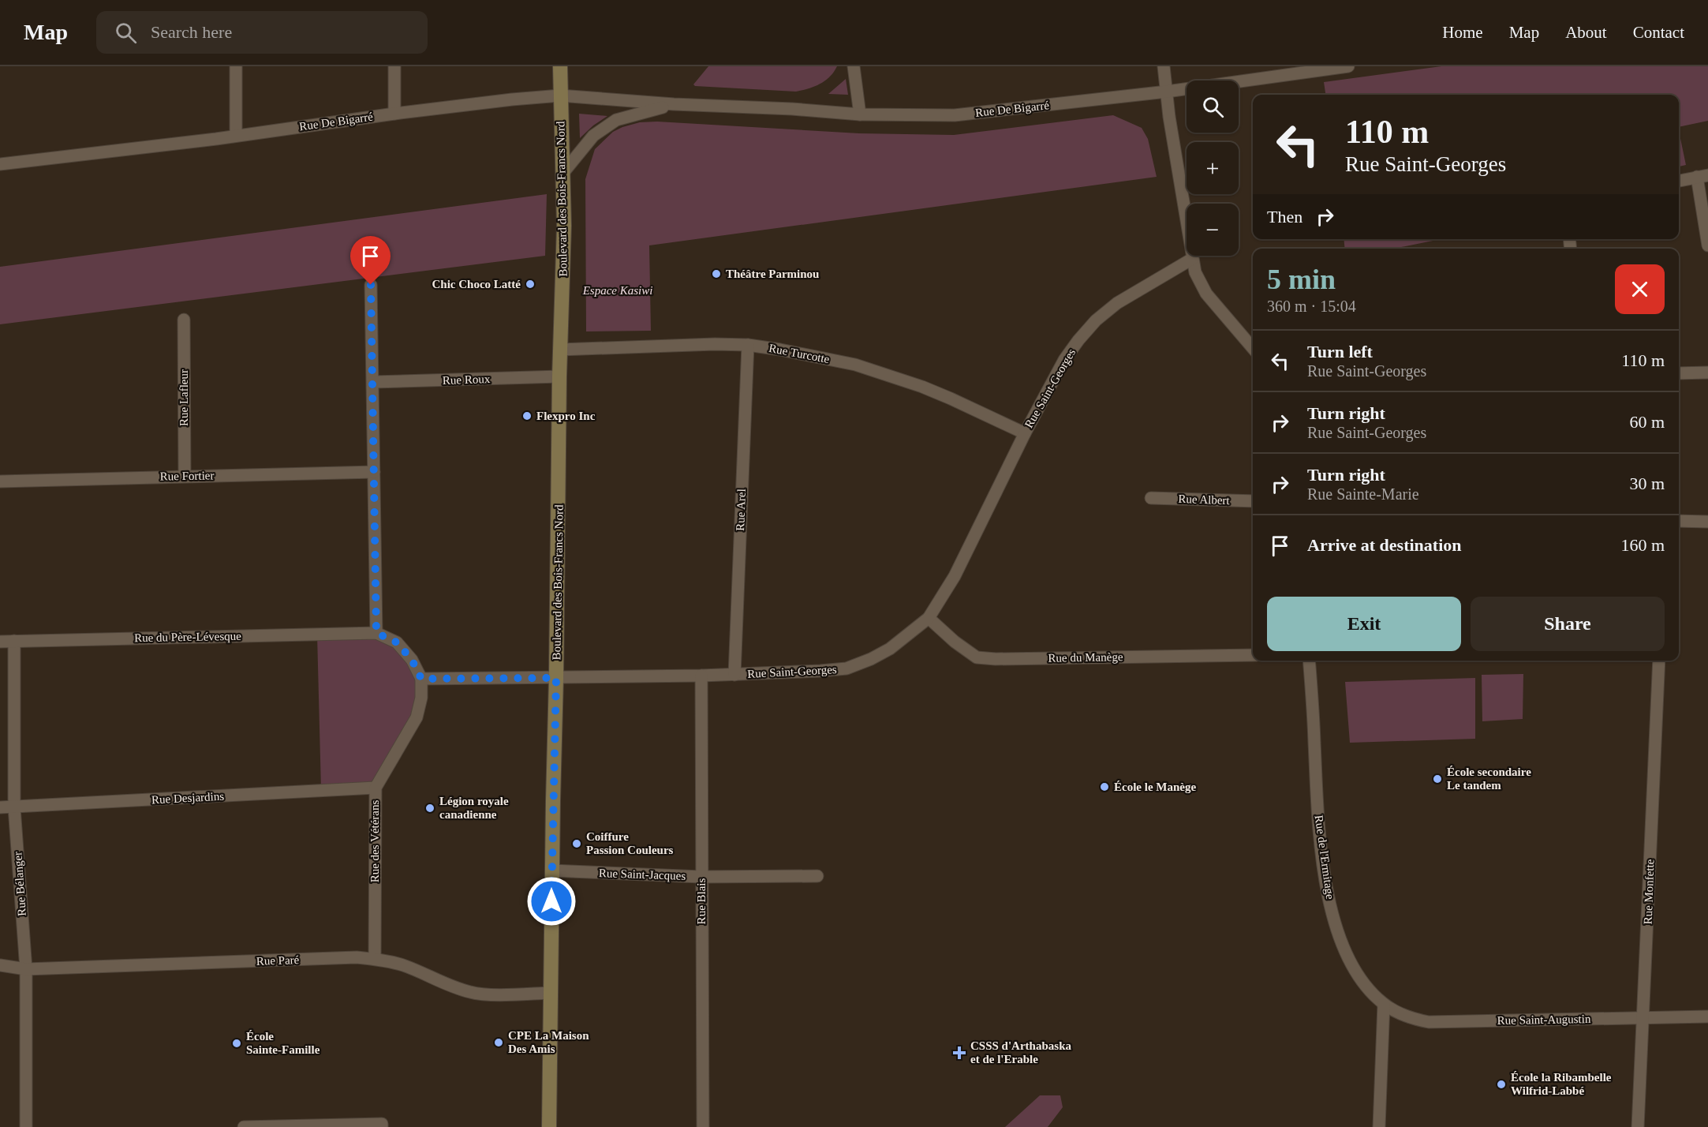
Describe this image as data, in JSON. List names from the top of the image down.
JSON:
{
  "streets": {
    "street": [
      "Rue De Bigarré",
      "Boulevard des Bois-Francs Nord",
      "Rue Turcotte",
      "Rue Roux",
      "Rue Saint-Georges",
      "Rue Lafleur",
      "Rue Fortier",
      "Rue Albert",
      "Rue Arel",
      "Rue du Père-Lévesque",
      "Rue du Manège",
      "Rue Desjardins",
      "Rue des Vétérans",
      "Rue de l'Ermitage",
      "Rue Saint-Jacques",
      "Rue Bélanger",
      "Rue Monfette",
      "Rue Blais",
      "Rue Paré",
      "Rue Saint-Augustin"
    ]
  },
  "crossings": [
    ["Rue De Bigarré", "Boulevard des Bois-Francs Nord"],
    ["Boulevard des Bois-Francs Nord", "Rue Turcotte"],
    ["Boulevard des Bois-Francs Nord", "Rue Roux"],
    ["Boulevard des Bois-Francs Nord", "Rue Saint-Georges"],
    ["Boulevard des Bois-Francs Nord", "Rue Saint-Jacques"],
    ["Boulevard des Bois-Francs Nord", "Rue Paré"],
    ["Rue Turcotte", "Rue Saint-Georges"],
    ["Rue Turcotte", "Rue Arel"],
    ["Rue Saint-Georges", "Rue Arel"],
    ["Rue Saint-Georges", "Rue du Manège"],
    ["Rue Saint-Georges", "Rue des Vétérans"],
    ["Rue Saint-Georges", "Rue Blais"],
    ["Rue Lafleur", "Rue Fortier"],
    ["Rue du Père-Lévesque", "Rue Bélanger"],
    ["Rue Desjardins", "Rue des Vétérans"],
    ["Rue Desjardins", "Rue Bélanger"],
    ["Rue des Vétérans", "Rue Paré"],
    ["Rue de l'Ermitage", "Rue Saint-Augustin"],
    ["Rue Saint-Jacques", "Rue Blais"],
    ["Rue Bélanger", "Rue Paré"],
    ["Rue Monfette", "Rue Saint-Augustin"]
  ],
  "parks": ["Espace Kasiwi"],
  "places": {
    "other": [
      "Théâtre Parminou",
      "Chic Choco Latté",
      "Flexpro Inc",
      "École secondaire Le tandem",
      "École le Manège",
      "Légion royale canadienne",
      "Coiffure Passion Couleurs",
      "CPE La Maison Des Amis",
      "École Sainte-Famille",
      "École la Ribambelle Wilfrid-Labbé"
    ],
    "health": ["CSSS d'Arthabaska et de l'Erable"]
  },
  "page": {
    "header": "Map",
    "search": "Search here",
    "nav": [
      "Home",
      "Map",
      "About",
      "Contact"
    ],
    "map_buttons": ["+", "−"],
    "turn": ["110 m", "Rue Saint-Georges"],
    "then": "Then",
    "heading": ["5 min", "360 m · 15:04"],
    "list": [
      {
        "name": "Turn left",
        "note": "Rue Saint-Georges",
        "value": "110 m"
      },
      {
        "name": "Turn right",
        "note": "Rue Saint-Georges",
        "value": "60 m"
      },
      {
        "name": "Turn right",
        "note": "Rue Sainte-Marie",
        "value": "30 m"
      },
      {
        "name": "Arrive at destination",
        "value": "160 m"
      }
    ],
    "buttons": ["Exit", "Share"]
  }
}
